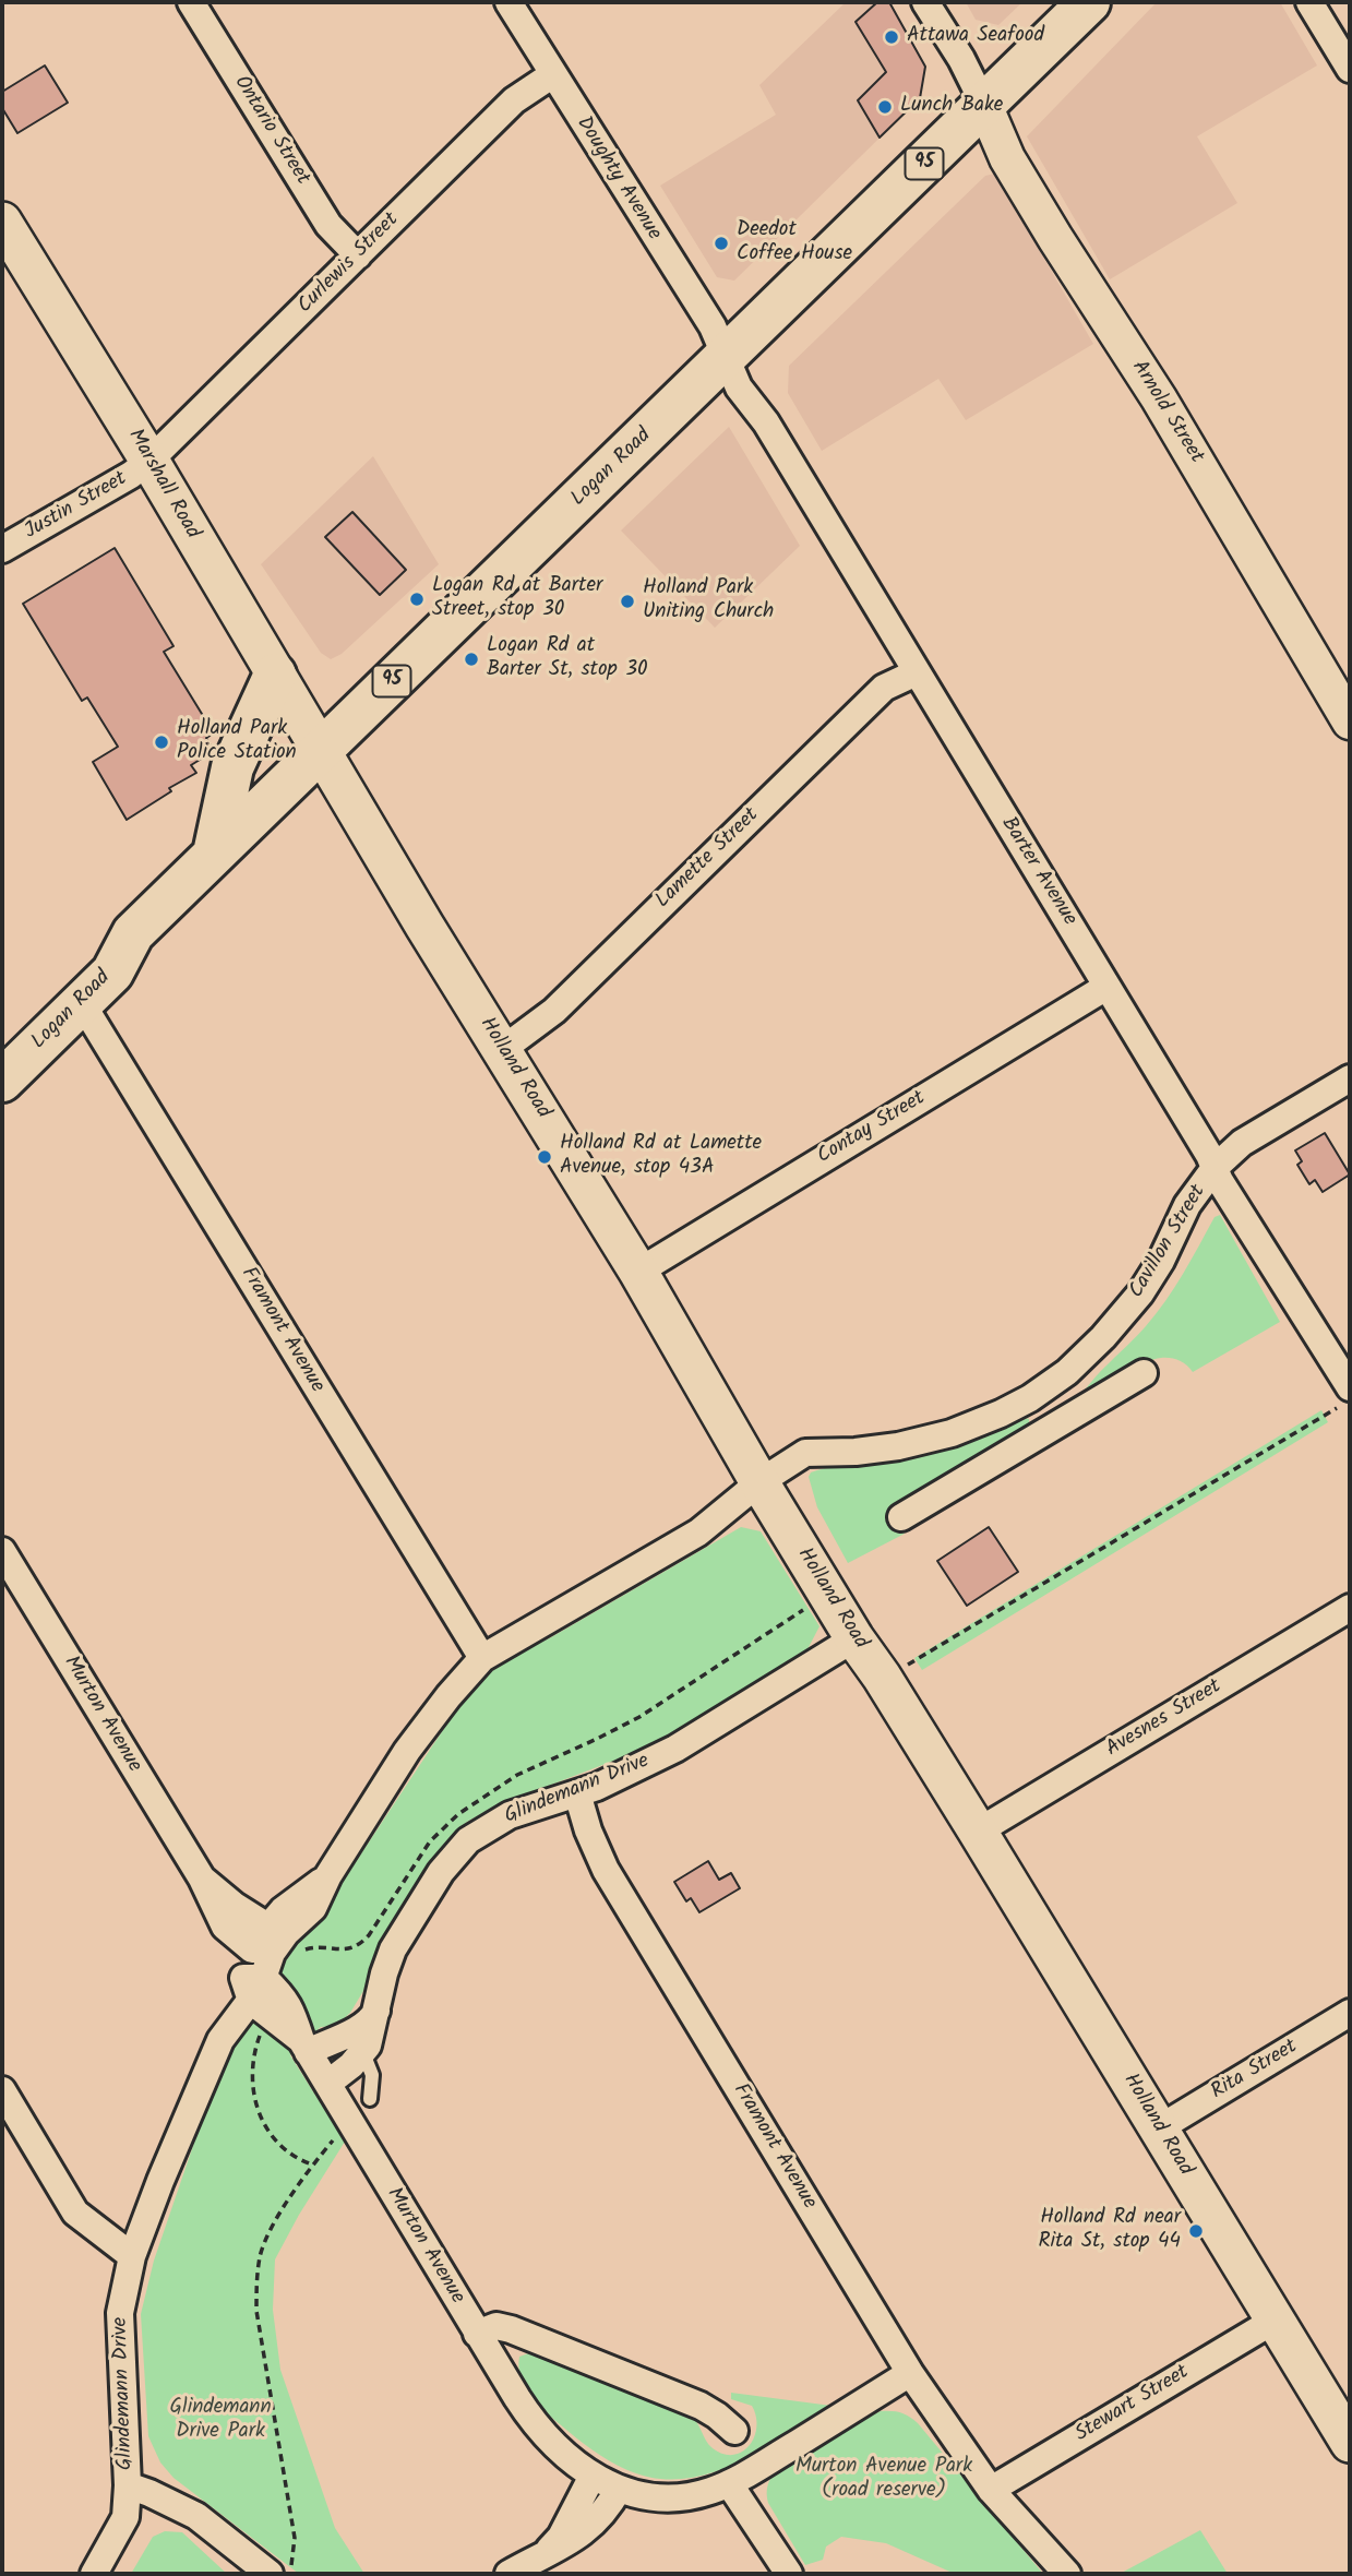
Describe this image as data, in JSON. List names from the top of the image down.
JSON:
{
  "streets": {
    "main road": [
      "95",
      "Logan Road",
      "Marshall Road",
      "Holland Road"
    ],
    "street": [
      "Ontario Street",
      "Doughty Avenue",
      "Curlewis Street",
      "Arnold Street",
      "Justin Street",
      "Lamette Street",
      "Barter Avenue",
      "Contay Street",
      "Cavillon Street",
      "Framont Avenue",
      "Murton Avenue",
      "Avesnes Street",
      "Glindemann Drive",
      "Rita Street",
      "Stewart Street"
    ]
  },
  "crossings": [
    ["Ontario Street", "Curlewis Street"],
    ["Doughty Avenue", "Curlewis Street"],
    ["Doughty Avenue", "Logan Road"],
    ["Doughty Avenue", "Barter Avenue"],
    ["Curlewis Street", "Marshall Road"],
    ["Curlewis Street", "Justin Street"],
    ["Arnold Street", "Logan Road"],
    ["Logan Road", "Marshall Road"],
    ["Logan Road", "Barter Avenue"],
    ["Logan Road", "Holland Road"],
    ["Logan Road", "Framont Avenue"],
    ["Marshall Road", "Justin Street"],
    ["Marshall Road", "Holland Road"],
    ["Lamette Street", "Barter Avenue"],
    ["Lamette Street", "Holland Road"],
    ["Barter Avenue", "Contay Street"],
    ["Barter Avenue", "Cavillon Street"],
    ["Holland Road", "Contay Street"],
    ["Holland Road", "Cavillon Street"],
    ["Holland Road", "Avesnes Street"],
    ["Holland Road", "Glindemann Drive"],
    ["Holland Road", "Rita Street"],
    ["Holland Road", "Stewart Street"],
    ["Framont Avenue", "Murton Avenue"],
    ["Framont Avenue", "Glindemann Drive"],
    ["Framont Avenue", "Stewart Street"],
    ["Murton Avenue", "Glindemann Drive"]
  ],
  "parks": ["Glindemann Drive Park", "Murton Avenue Park (road reserve)"],
  "places": [
    "Attawa Seafood",
    "Lunch Bake",
    "Deedot Coffee House",
    "Logan Rd at Barter Street, stop 30",
    "Holland Park Uniting Church",
    "Logan Rd at Barter St, stop 30",
    "Holland Park Police Station",
    "Holland Rd at Lamette Avenue, stop 43A",
    "Holland Rd near Rita St, stop 44"
  ]
}
